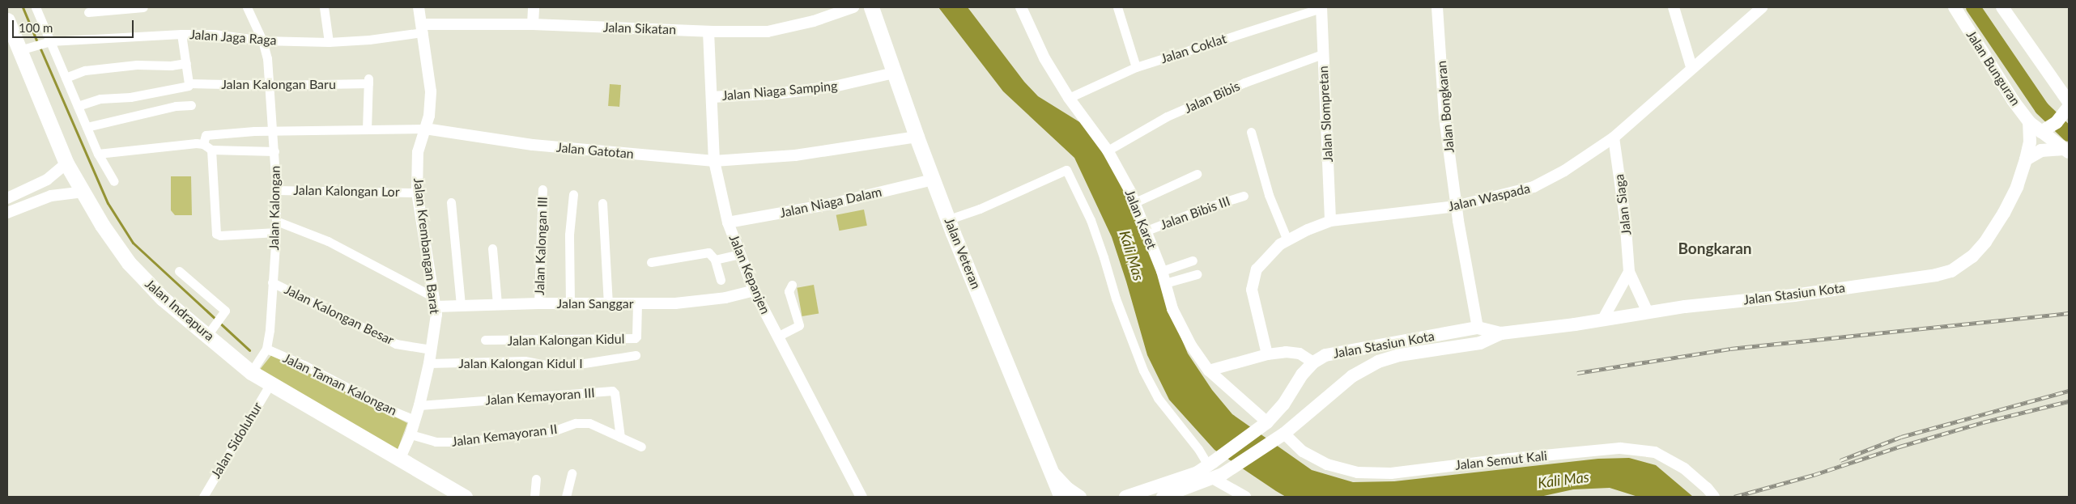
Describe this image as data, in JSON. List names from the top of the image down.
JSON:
{
  "streets": {
    "main road": [
      "Jalan Bunguran",
      "Jalan Veteran",
      "Jalan Stasiun Kota",
      "Jalan Indrapura"
    ],
    "street": [
      "Jalan Sikatan",
      "Jalan Jaga Raga",
      "Jalan Coklat",
      "Jalan Kalongan Baru",
      "Jalan Niaga Samping",
      "Jalan Bibis",
      "Jalan Bongkaran",
      "Jalan Slompretan",
      "Jalan Gatotan",
      "Jalan Kalongan Lor",
      "Jalan Waspada",
      "Jalan Niaga Dalam",
      "Jalan Siaga",
      "Jalan Kalongan",
      "Jalan Bibis III",
      "Jalan Karet",
      "Jalan Krembangan Barat",
      "Jalan Kalongan III",
      "Jalan Kepanjen",
      "Jalan Sanggar",
      "Jalan Kalongan Besar",
      "Jalan Kalongan Kidul",
      "Jalan Kalongan Kidul I",
      "Jalan Taman Kalongan",
      "Jalan Kemayoran III",
      "Jalan Kemayoran II",
      "Jalan Sidoluhur",
      "Jalan Semut Kali"
    ]
  },
  "crossings": [
    ["Jalan Sikatan", "Jalan Jaga Raga"],
    ["Jalan Sikatan", "Jalan Krembangan Barat"],
    ["Jalan Sikatan", "Jalan Kepanjen"],
    ["Jalan Jaga Raga", "Jalan Kalongan"],
    ["Jalan Jaga Raga", "Jalan Krembangan Barat"],
    ["Jalan Jaga Raga", "Jalan Indrapura"],
    ["Jalan Coklat", "Jalan Slompretan"],
    ["Jalan Coklat", "Jalan Karet"],
    ["Jalan Bunguran", "Jalan Stasiun Kota"],
    ["Jalan Kalongan Baru", "Jalan Gatotan"],
    ["Jalan Kalongan Baru", "Jalan Kalongan"],
    ["Jalan Niaga Samping", "Jalan Veteran"],
    ["Jalan Niaga Samping", "Jalan Kepanjen"],
    ["Jalan Bibis", "Jalan Slompretan"],
    ["Jalan Bibis", "Jalan Karet"],
    ["Jalan Bongkaran", "Jalan Waspada"],
    ["Jalan Bongkaran", "Jalan Stasiun Kota"],
    ["Jalan Slompretan", "Jalan Waspada"],
    ["Jalan Gatotan", "Jalan Kalongan"],
    ["Jalan Gatotan", "Jalan Krembangan Barat"],
    ["Jalan Gatotan", "Jalan Veteran"],
    ["Jalan Gatotan", "Jalan Kepanjen"],
    ["Jalan Kalongan Lor", "Jalan Kalongan"],
    ["Jalan Kalongan Lor", "Jalan Krembangan Barat"],
    ["Jalan Waspada", "Jalan Siaga"],
    ["Jalan Niaga Dalam", "Jalan Veteran"],
    ["Jalan Niaga Dalam", "Jalan Kepanjen"],
    ["Jalan Siaga", "Jalan Stasiun Kota"],
    ["Jalan Kalongan", "Jalan Indrapura"],
    ["Jalan Kalongan", "Jalan Kalongan Besar"],
    ["Jalan Kalongan", "Jalan Taman Kalongan"],
    ["Jalan Bibis III", "Jalan Karet"],
    ["Jalan Karet", "Jalan Stasiun Kota"],
    ["Jalan Krembangan Barat", "Jalan Sanggar"],
    ["Jalan Krembangan Barat", "Jalan Indrapura"],
    ["Jalan Krembangan Barat", "Jalan Kalongan Besar"],
    ["Jalan Krembangan Barat", "Jalan Kalongan Kidul I"],
    ["Jalan Krembangan Barat", "Jalan Taman Kalongan"],
    ["Jalan Krembangan Barat", "Jalan Kemayoran III"],
    ["Jalan Krembangan Barat", "Jalan Kemayoran II"],
    ["Jalan Kalongan III", "Jalan Sanggar"],
    ["Jalan Kepanjen", "Jalan Sanggar"],
    ["Jalan Stasiun Kota", "Jalan Semut Kali"],
    ["Jalan Sanggar", "Jalan Kalongan Kidul"],
    ["Jalan Indrapura", "Jalan Sidoluhur"],
    ["Jalan Kemayoran III", "Jalan Kemayoran II"]
  ],
  "districts": ["Bongkaran"],
  "water": ["Kali Mas"],
  "scale_bar": "100 m"
}
